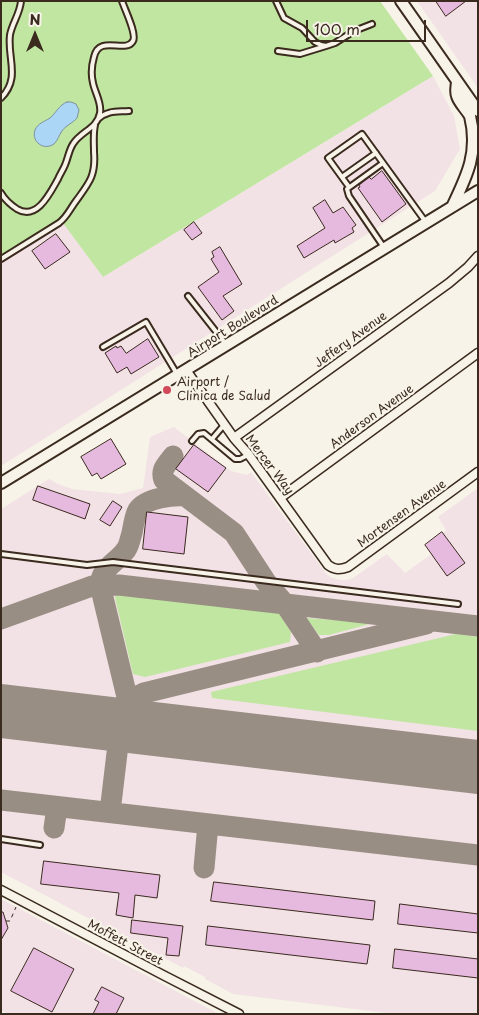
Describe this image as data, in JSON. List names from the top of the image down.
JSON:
{
  "streets": {
    "main road": ["Airport Boulevard"],
    "street": [
      "Jeffery Avenue",
      "Anderson Avenue",
      "Mercer Way",
      "Mortensen Avenue",
      "Moffett Street"
    ]
  },
  "crossings": [
    ["Airport Boulevard", "Mercer Way"],
    ["Jeffery Avenue", "Mercer Way"],
    ["Anderson Avenue", "Mercer Way"],
    ["Mercer Way", "Mortensen Avenue"]
  ],
  "places": ["Airport / Clinica de Salud"],
  "scale_bar": "100 m",
  "north": "top"
}
